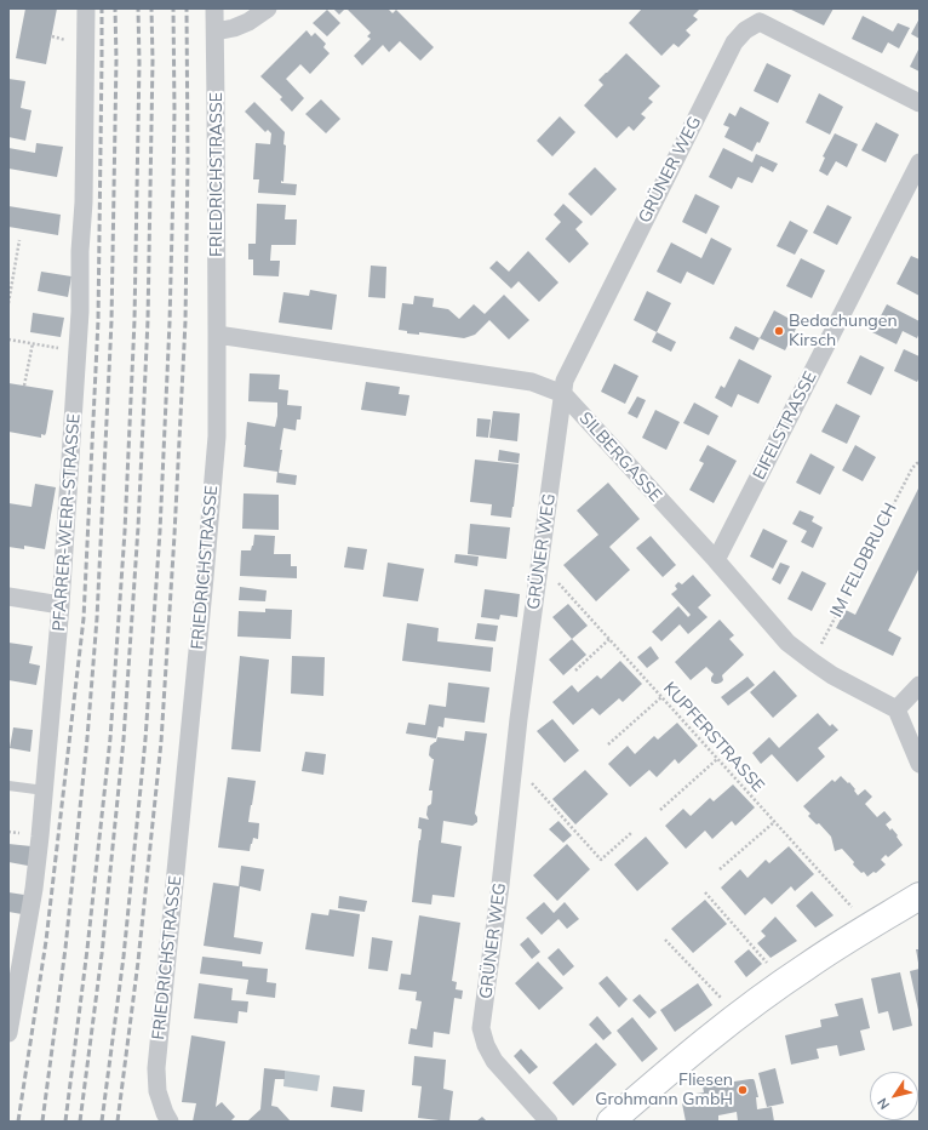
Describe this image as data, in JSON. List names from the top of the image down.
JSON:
{
  "streets": {
    "street": [
      "GRÜNER WEG",
      "FRIEDRICHSTRASSE",
      "EIFELSTRASSE",
      "SILBERGASSE",
      "PFARRER-WERR-STRASSE"
    ],
    "path": ["IM FELDBRUCH", "KUPFERSTRASSE"]
  },
  "crossings": [
    ["GRÜNER WEG", "SILBERGASSE"],
    ["GRÜNER WEG", "KUPFERSTRASSE"],
    ["FRIEDRICHSTRASSE", "SILBERGASSE"],
    ["EIFELSTRASSE", "SILBERGASSE"],
    ["SILBERGASSE", "IM FELDBRUCH"]
  ],
  "places": ["Bedachungen Kirsch", "Fliesen Grohmann GmbH"],
  "north": "bottom left"
}
